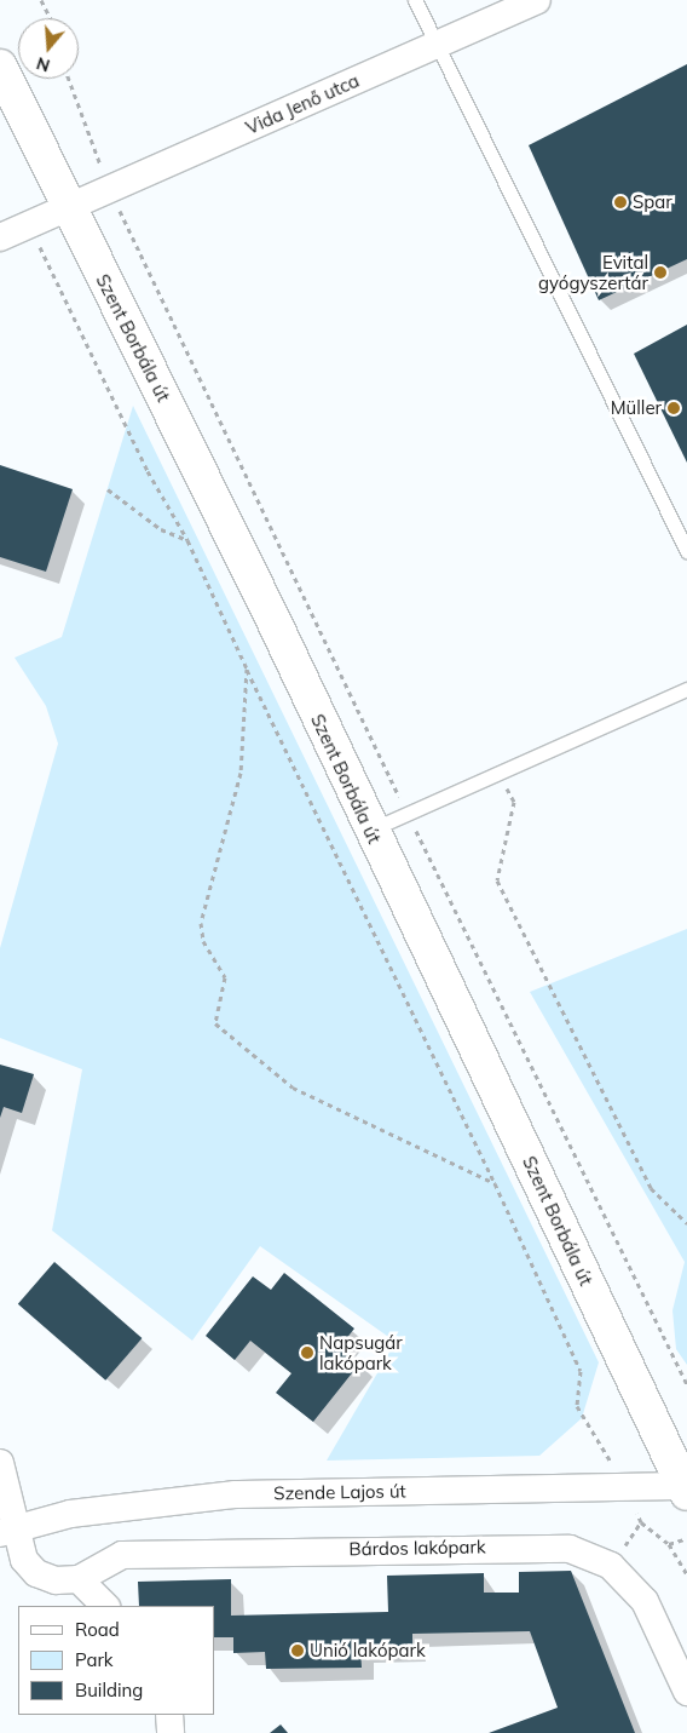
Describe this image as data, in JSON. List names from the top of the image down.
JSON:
{
  "streets": {
    "street": [
      "Vida Jenő utca",
      "Szent Borbála út",
      "Szende Lajos út",
      "Bárdos lakópark"
    ]
  },
  "crossings": [
    ["Vida Jenő utca", "Szent Borbála út"],
    ["Szent Borbála út", "Szende Lajos út"]
  ],
  "places": [
    "Spar",
    "Evital gyógyszertár",
    "Müller",
    "Napsugár lakópark",
    "Unió lakópark"
  ],
  "legend": ["Road", "Park", "Building"],
  "north": "bottom"
}
